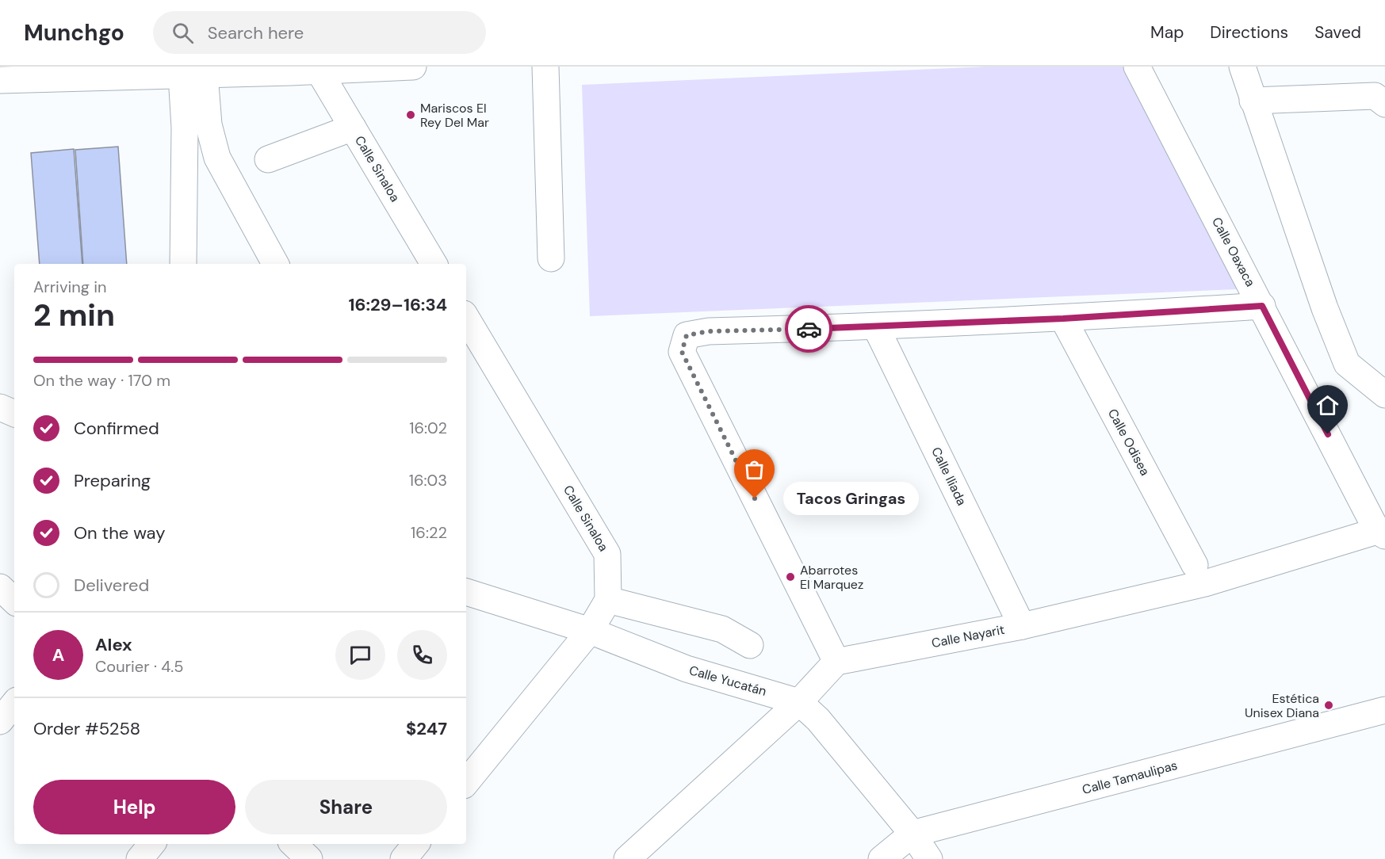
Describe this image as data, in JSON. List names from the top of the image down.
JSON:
{
  "streets": {
    "street": [
      "Calle Sinaloa",
      "Calle Oaxaca",
      "Calle Odisea",
      "Calle Iliada",
      "Calle Nayarit",
      "Calle Yucatán",
      "Calle Tamaulipas"
    ]
  },
  "crossings": [
    ["Calle Oaxaca", "Calle Nayarit"],
    ["Calle Iliada", "Calle Nayarit"],
    ["Calle Yucatán", "Calle Tamaulipas"]
  ],
  "places": [
    "Mariscos El Rey Del Mar",
    "Tacos Gringas",
    "Abarrotes El Marquez",
    "Estética Unisex Diana"
  ],
  "page": {
    "header": "Munchgo",
    "search": "Search here",
    "nav": ["Map", "Directions", "Saved"],
    "heading": ["2 min", "Arriving in", "16:29–16:34"],
    "panel": [
      "Alex",
      "Courier · 4.5",
      "Order #5258",
      "$247"
    ],
    "bar": "On the way · 170 m",
    "list": [
      ["Confirmed", "16:02"],
      ["Preparing", "16:03"],
      ["On the way", "16:22"],
      "Delivered"
    ],
    "bubble": "Tacos Gringas",
    "round": "A",
    "buttons": ["Help", "Share"]
  }
}
